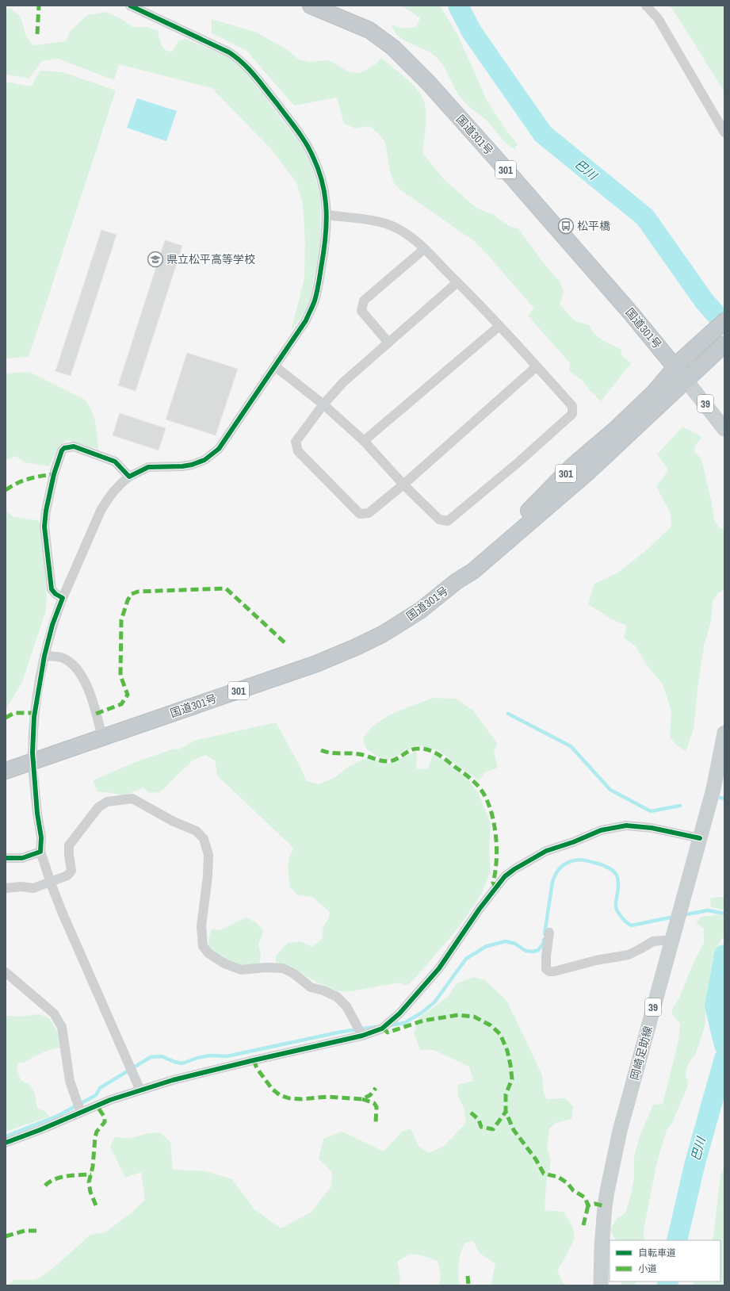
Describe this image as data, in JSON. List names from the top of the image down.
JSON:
{
  "streets": {
    "highway": ["国道301号", "301"],
    "main road": ["39", "岡崎足助線"]
  },
  "crossings": [
    ["国道301号", "39"]
  ],
  "water": ["巴川"],
  "places": {
    "bus stop": ["松平橋"],
    "school or university": ["県立松平高等学校"]
  },
  "legend": ["自転車道", "小道"]
}
